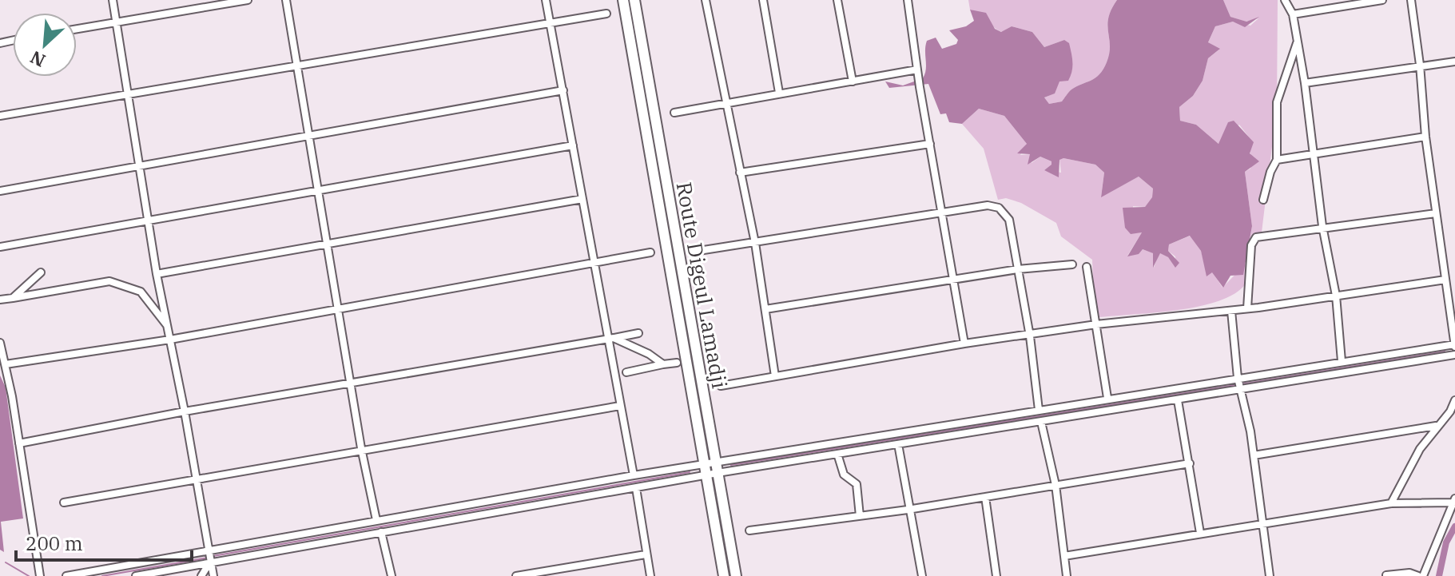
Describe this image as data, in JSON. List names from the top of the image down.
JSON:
{
  "streets": {
    "main road": ["Route Digeul Lamadji"]
  },
  "scale_bar": "200 m",
  "north": "bottom left"
}
